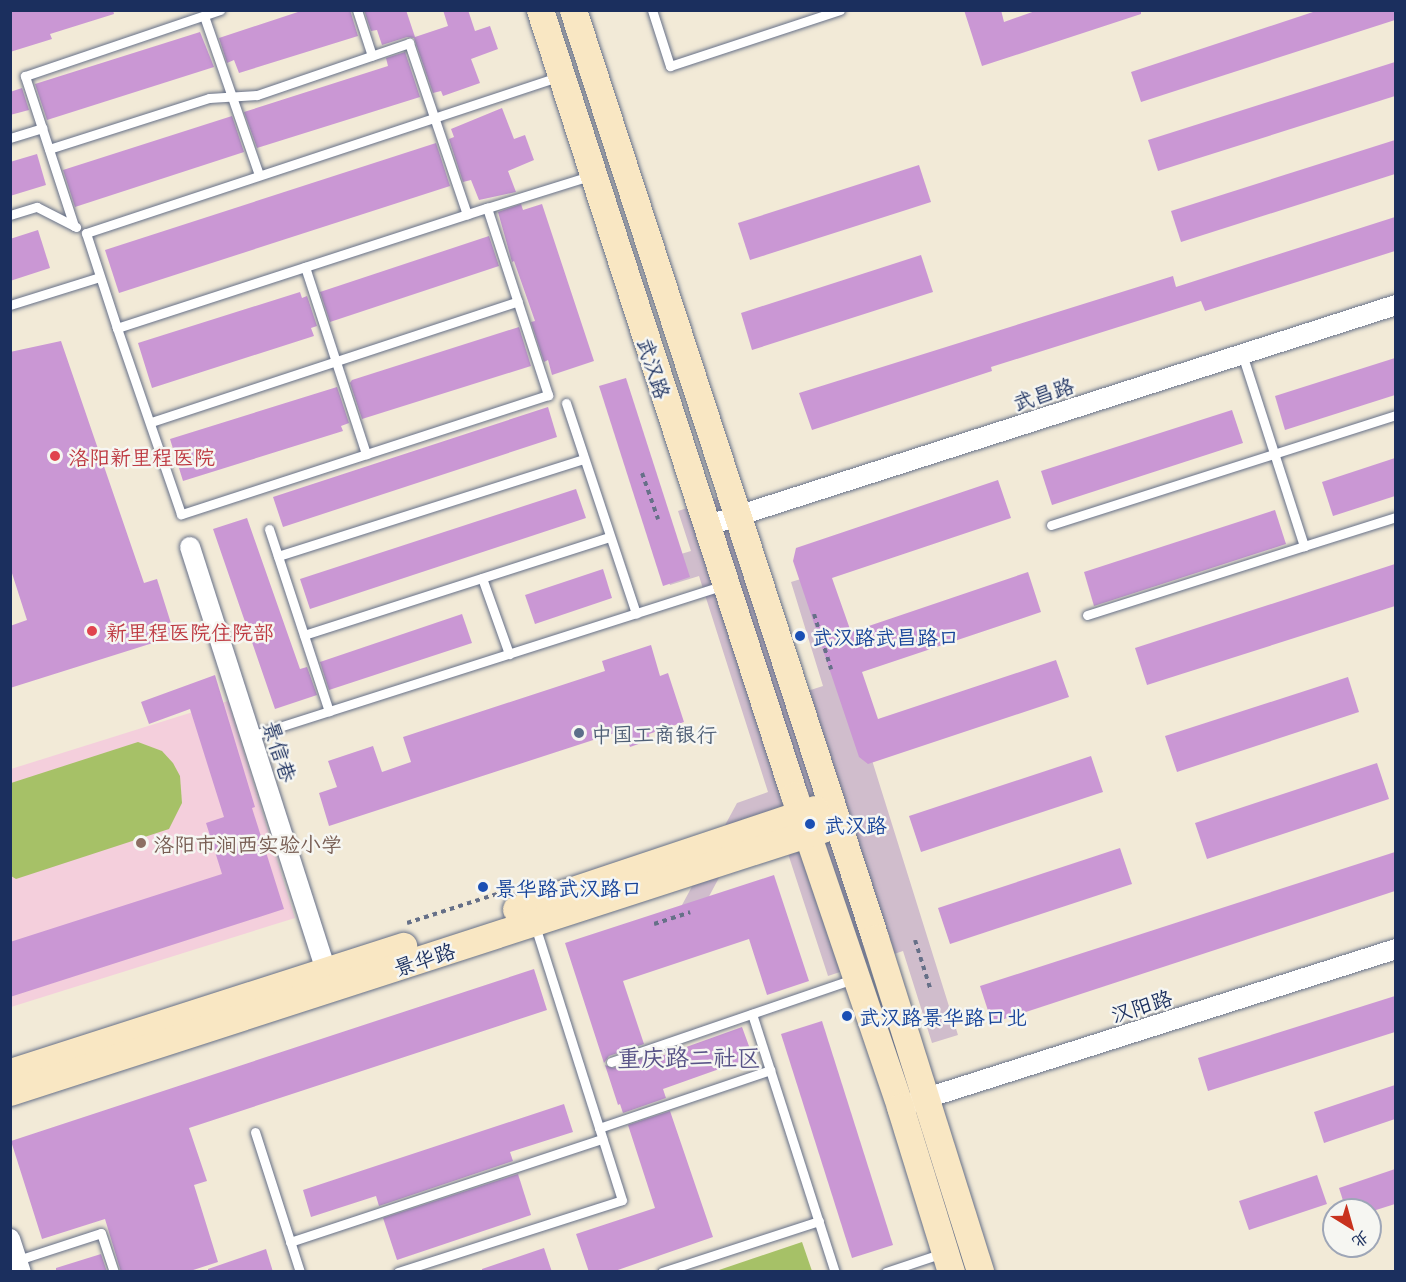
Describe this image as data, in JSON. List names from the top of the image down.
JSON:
{
  "streets": {
    "main road": ["武汉路", "景华路"],
    "street": ["武昌路", "景信巷", "汉阳路"]
  },
  "crossings": [
    ["武汉路", "武昌路"],
    ["武汉路", "景华路"],
    ["武汉路", "汉阳路"],
    ["景信巷", "景华路"]
  ],
  "districts": ["重庆路二社区"],
  "places": [
    "洛阳新里程医院",
    "新里程医院住院部",
    "武汉路武昌路口",
    "中国工商银行",
    "武汉路",
    "洛阳市涧西实验小学",
    "景华路武汉路口",
    "武汉路景华路口北"
  ],
  "north": "bottom right"
}
